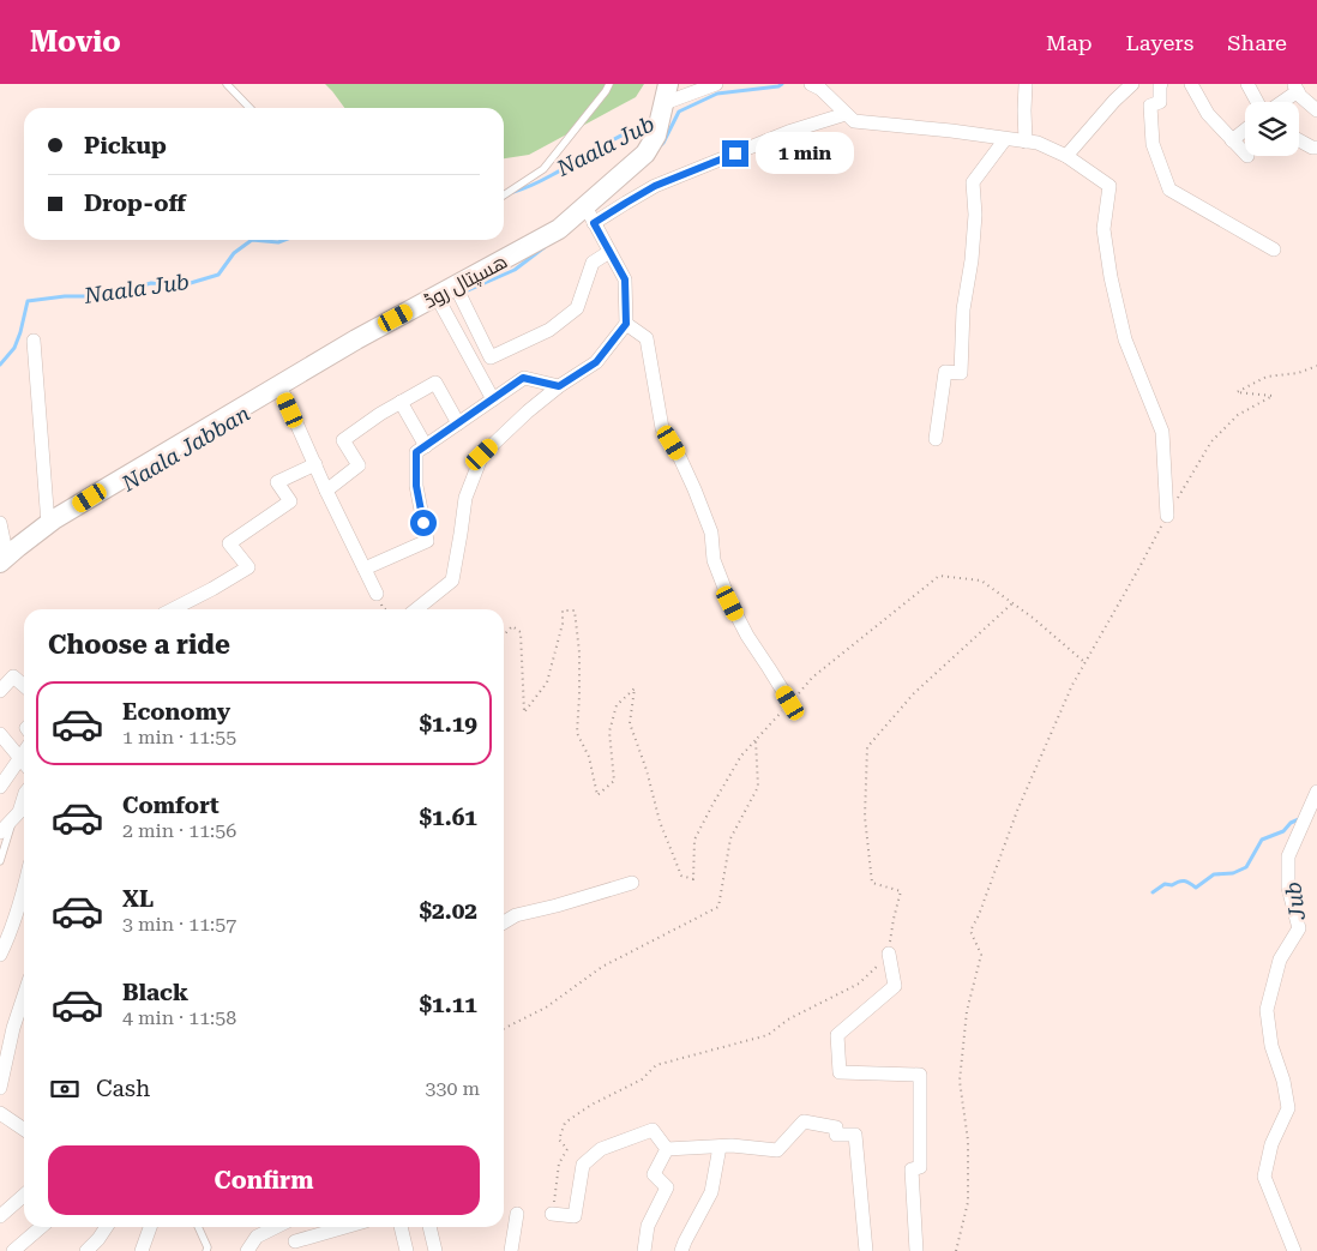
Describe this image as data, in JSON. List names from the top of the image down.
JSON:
{
  "streets": {
    "main road": ["ھسپتال روڈ"]
  },
  "water": ["Naala Jub", "Naala Jabban", "Jub"],
  "page": {
    "header": "Movio",
    "nav": ["Map", "Layers", "Share"],
    "banner": ["Pickup", "Drop-off"],
    "bubble": "1 min",
    "heading": "Choose a ride",
    "list": [
      {
        "name": "Economy",
        "note": "1 min · 11:55",
        "value": "$1.19"
      },
      {
        "name": "Comfort",
        "note": "2 min · 11:56",
        "value": "$1.61"
      },
      {
        "name": "XL",
        "note": "3 min · 11:57",
        "value": "$2.02"
      },
      {
        "name": "Black",
        "note": "4 min · 11:58",
        "value": "$1.11"
      }
    ],
    "pay": ["Cash", "330 m"],
    "buttons": "Confirm"
  }
}
